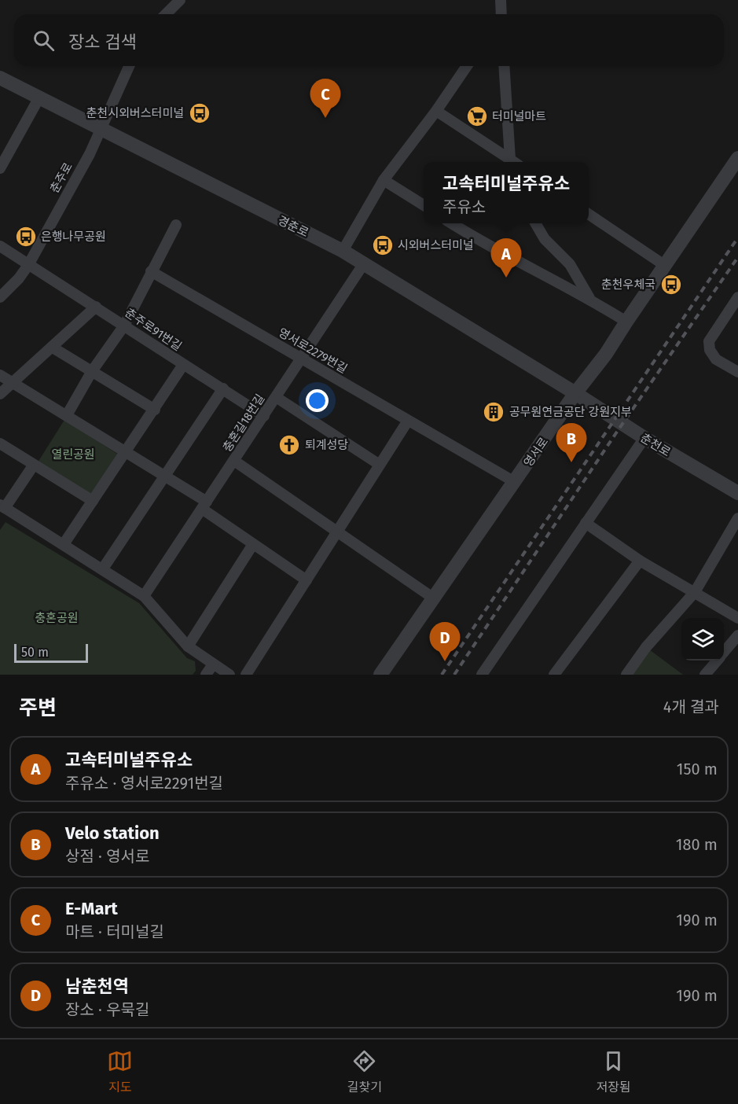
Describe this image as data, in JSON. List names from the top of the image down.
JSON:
{
  "streets": {
    "street": [
      "춘주로",
      "경춘로",
      "춘주로91번길",
      "영서로2279번길",
      "충혼길18번길",
      "춘천로",
      "영서로"
    ]
  },
  "crossings": [
    ["춘주로", "경춘로"],
    ["춘주로", "춘주로91번길"],
    ["경춘로", "충혼길18번길"],
    ["경춘로", "춘천로"],
    ["경춘로", "영서로"],
    ["춘주로91번길", "충혼길18번길"],
    ["영서로2279번길", "충혼길18번길"],
    ["영서로2279번길", "영서로"],
    ["춘천로", "영서로"]
  ],
  "parks": ["열린공원", "충혼공원"],
  "places": {
    "bus stop": [
      "춘천시외버스터미널",
      "은행나무공원",
      "시외버스터미널",
      "춘천우체국"
    ],
    "supermarket": ["터미널마트"],
    "building": ["공무원연금공단 강원지부"],
    "church": ["퇴계성당"]
  },
  "scale_bar": "50 m",
  "page": {
    "search": "장소 검색",
    "pins": [
      "C",
      "A",
      "B",
      "D"
    ],
    "popup": ["고속터미널주유소", "주유소"],
    "scale": "50 m",
    "heading": ["주변", "4개 결과"],
    "list": [
      {
        "mark": "A",
        "name": "고속터미널주유소",
        "note": "주유소 · 영서로2291번길",
        "value": "150 m"
      },
      {
        "mark": "B",
        "name": "Velo station",
        "note": "상점 · 영서로",
        "value": "180 m"
      },
      {
        "mark": "C",
        "name": "E-Mart",
        "note": "마트 · 터미널길",
        "value": "190 m"
      },
      {
        "mark": "D",
        "name": "남춘천역",
        "note": "장소 · 우묵길",
        "value": "190 m"
      }
    ],
    "nav": ["지도", "길찾기", "저장됨"]
  }
}
